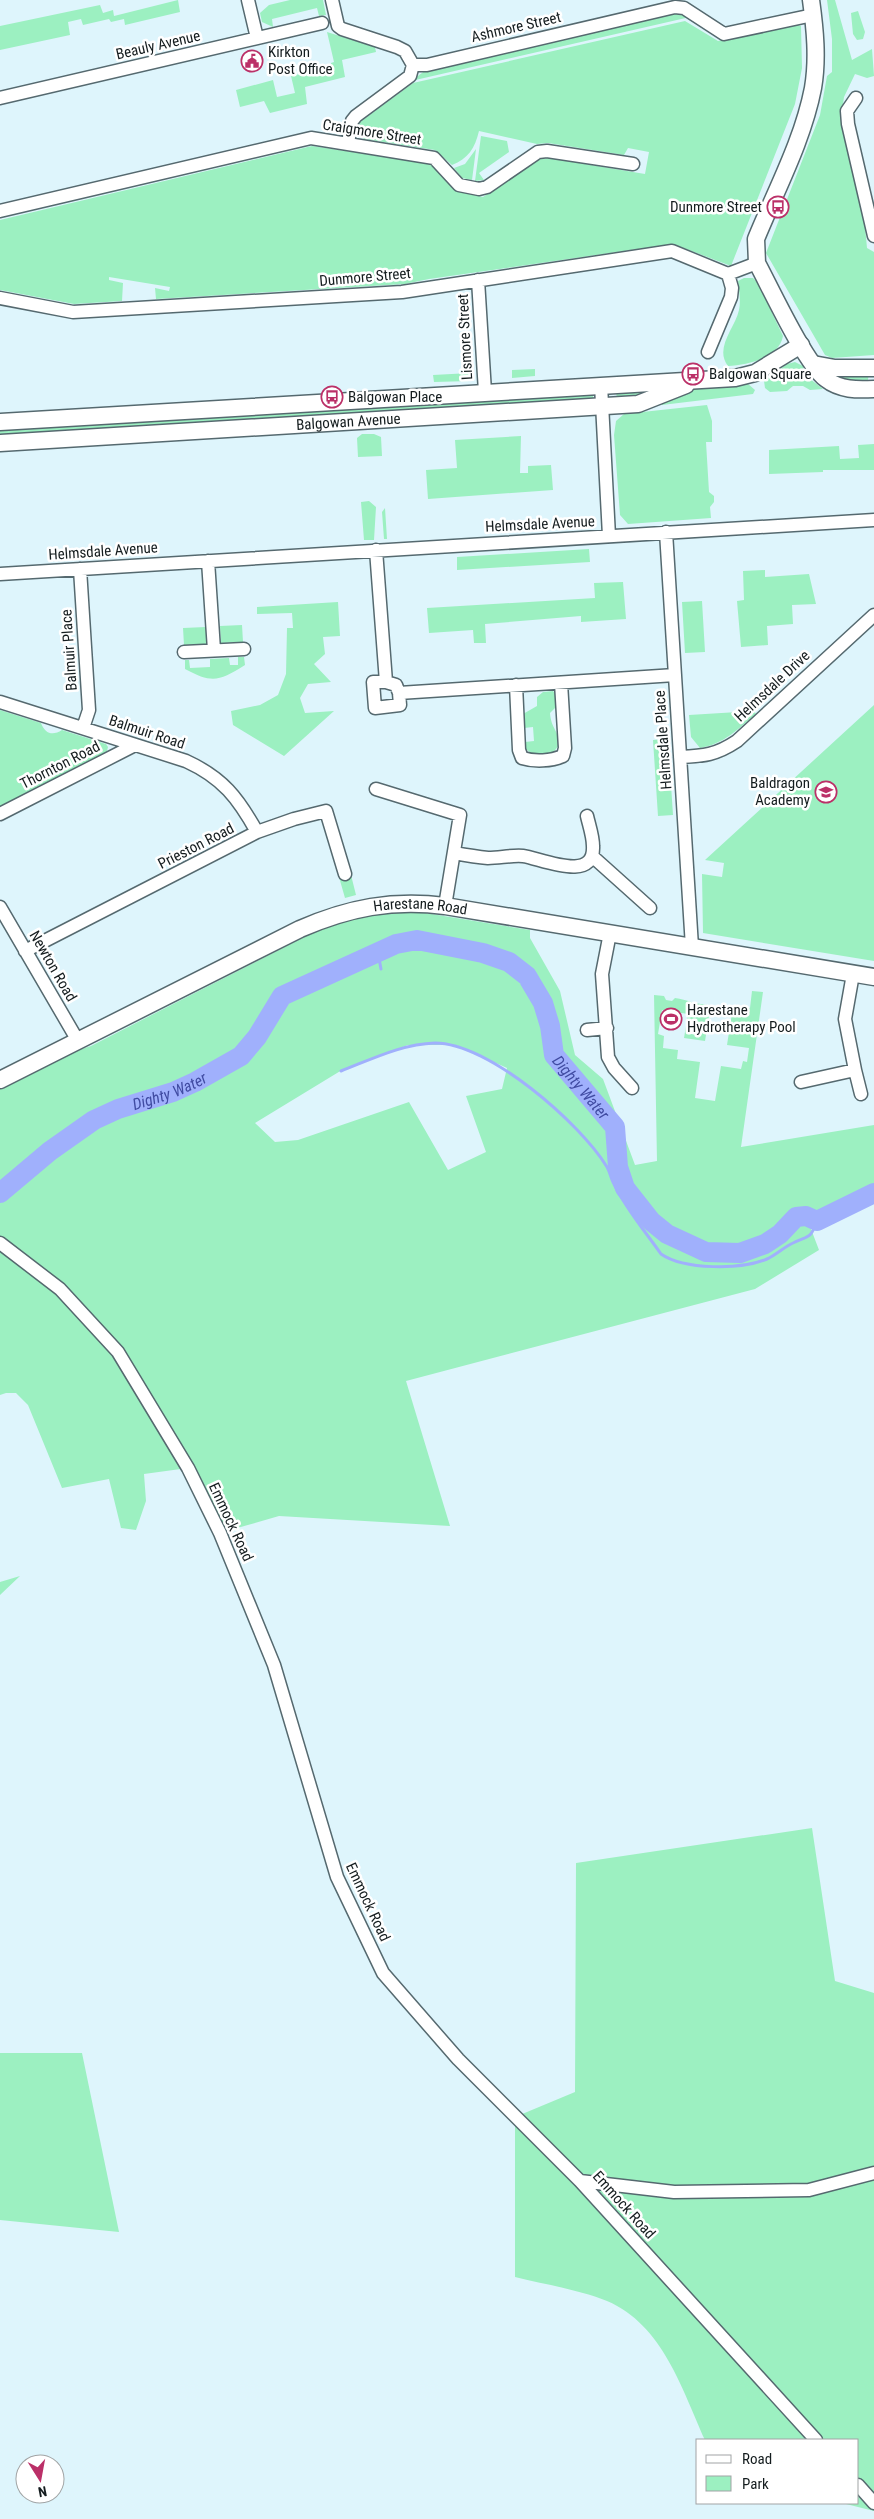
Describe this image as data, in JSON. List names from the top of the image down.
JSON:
{
  "streets": {
    "street": [
      "Ashmore Street",
      "Beauly Avenue",
      "Craigmore Street",
      "Dunmore Street",
      "Lismore Street",
      "Balgowan Avenue",
      "Helmsdale Avenue",
      "Balmuir Place",
      "Helmsdale Drive",
      "Balmuir Road",
      "Helmsdale Place",
      "Thornton Road",
      "Prieston Road",
      "Harestane Road",
      "Newton Road",
      "Emmock Road"
    ]
  },
  "crossings": [
    ["Dunmore Street", "Lismore Street"],
    ["Lismore Street", "Balgowan Avenue"],
    ["Helmsdale Avenue", "Balmuir Place"],
    ["Helmsdale Avenue", "Helmsdale Place"],
    ["Balmuir Place", "Balmuir Road"],
    ["Helmsdale Drive", "Helmsdale Place"],
    ["Balmuir Road", "Thornton Road"],
    ["Balmuir Road", "Prieston Road"],
    ["Helmsdale Place", "Harestane Road"],
    ["Prieston Road", "Newton Road"],
    ["Harestane Road", "Newton Road"]
  ],
  "water": ["Dighty Water"],
  "places": {
    "public building": ["Kirkton Post Office"],
    "bus stop": ["Dunmore Street", "Balgowan Square", "Balgowan Place"],
    "school or university": ["Baldragon Academy"],
    "sports": ["Harestane Hydrotherapy Pool"]
  },
  "legend": ["Road", "Park"],
  "north": "bottom"
}
